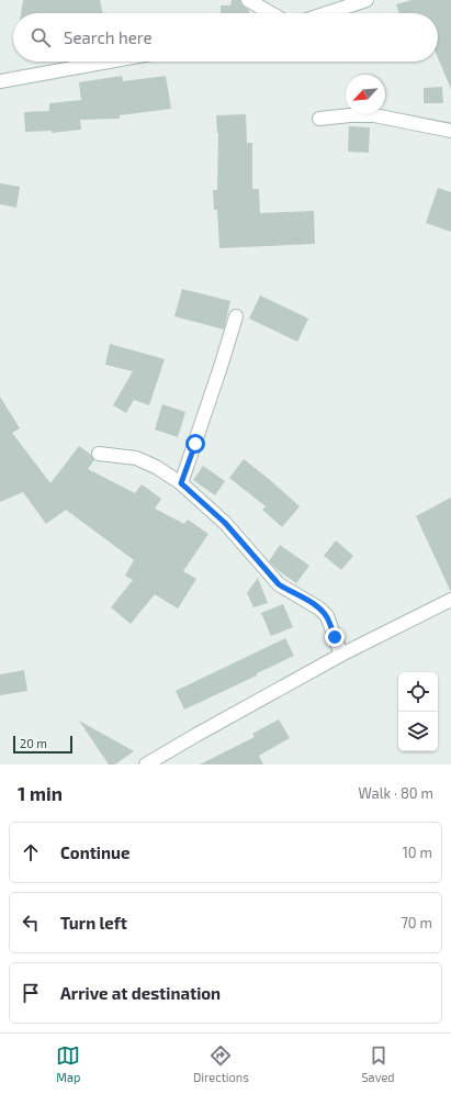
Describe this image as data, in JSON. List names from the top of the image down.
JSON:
{
  "scale_bar": "20 m",
  "north": "bottom left",
  "page": {
    "search": "Search here",
    "scale": "20 m",
    "heading": ["1 min", "Walk · 80 m"],
    "list": [
      ["Continue", "10 m"],
      ["Turn left", "70 m"],
      "Arrive at destination"
    ],
    "nav": ["Map", "Directions", "Saved"]
  }
}
